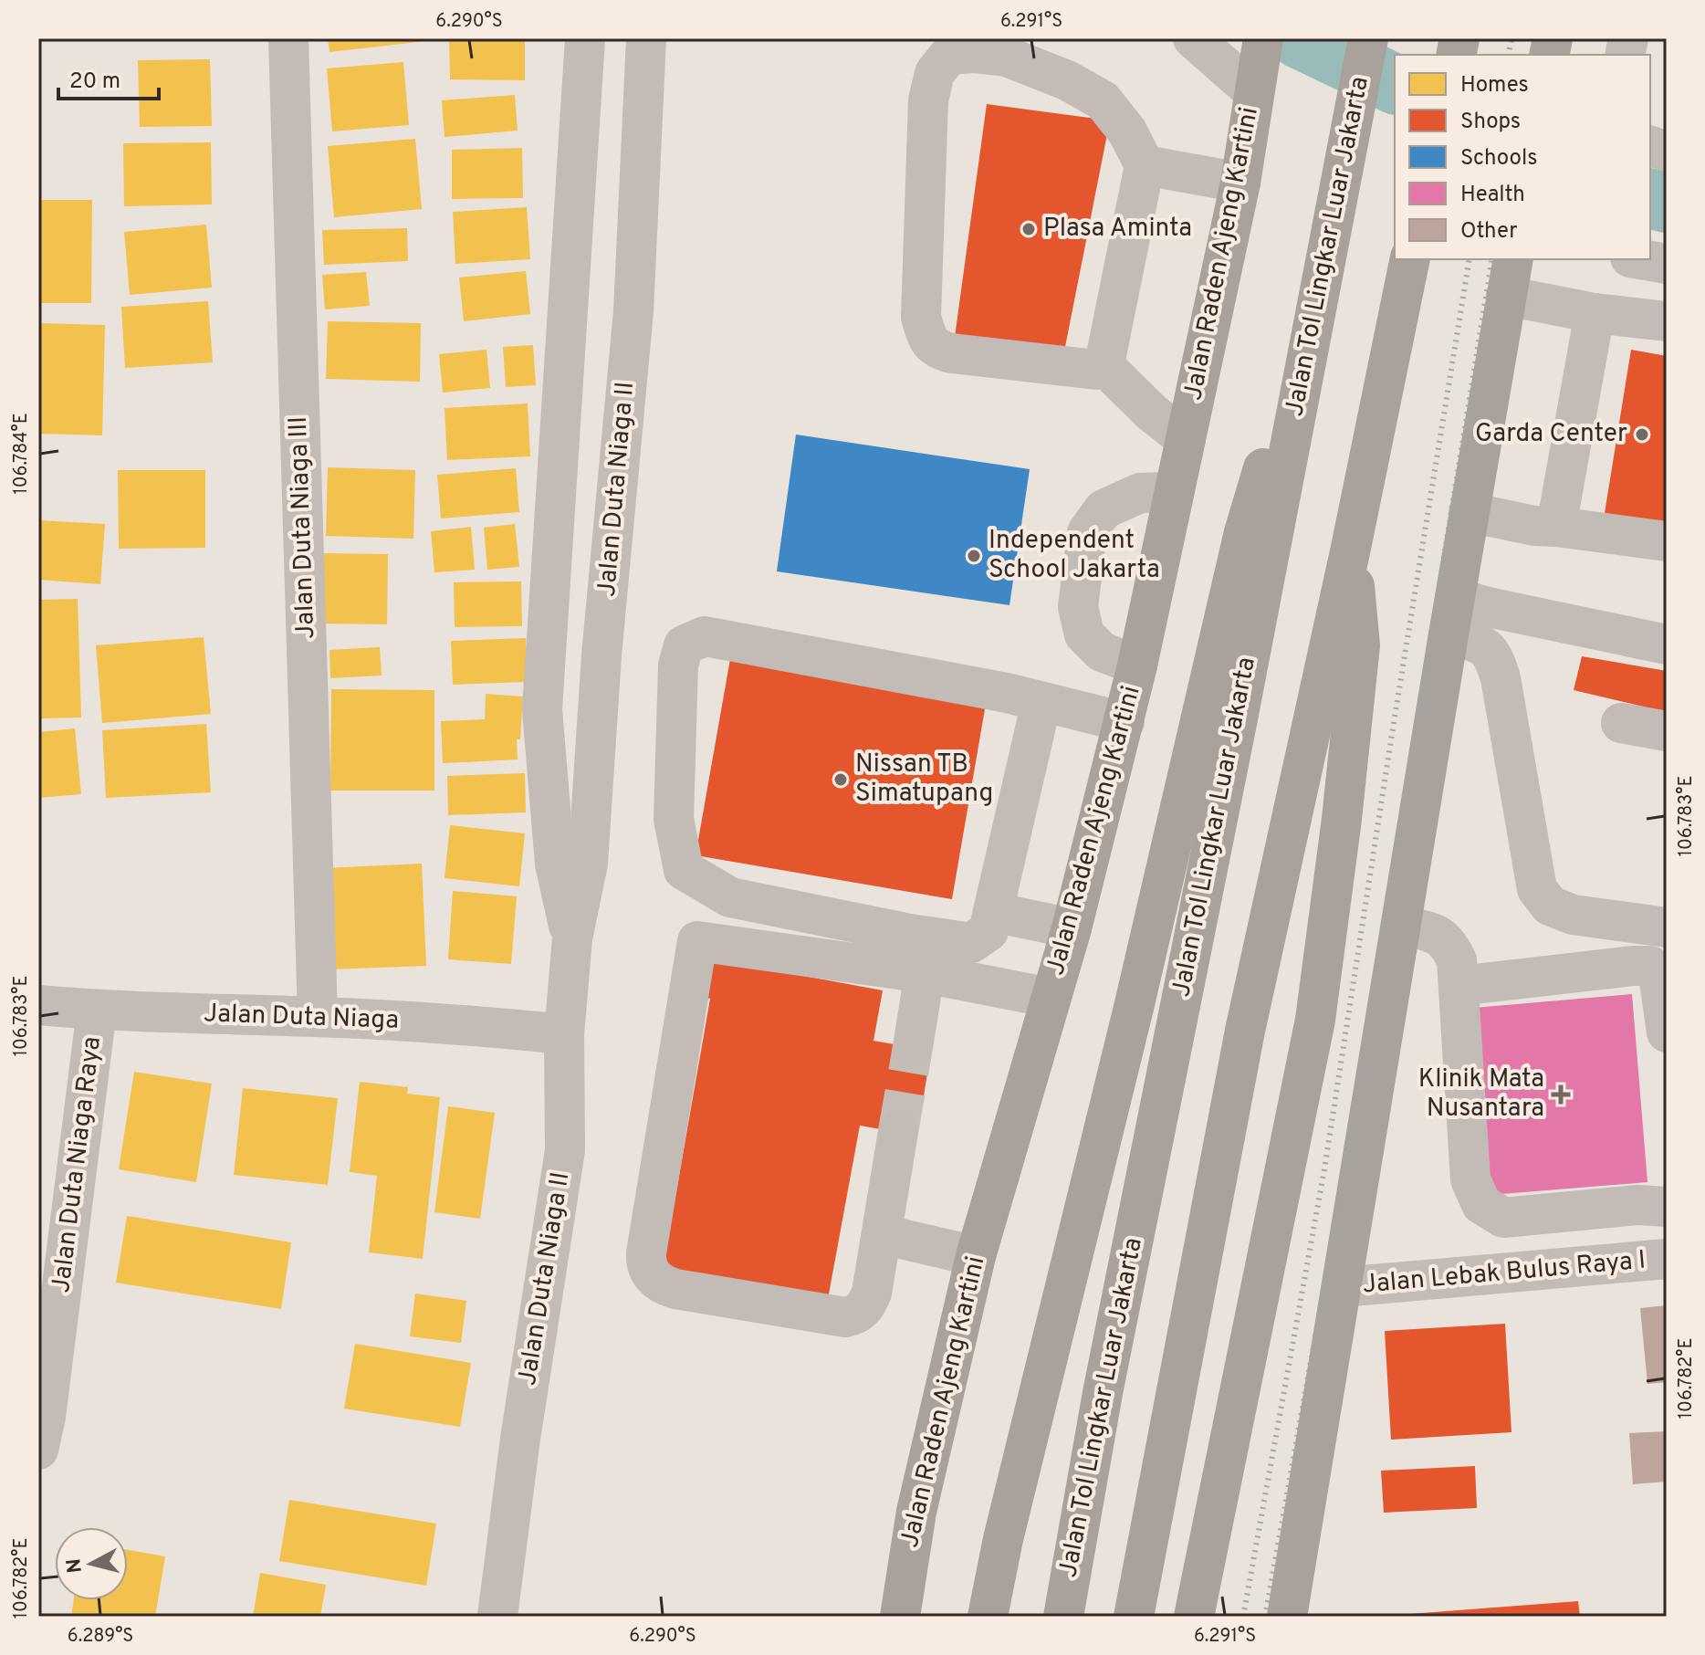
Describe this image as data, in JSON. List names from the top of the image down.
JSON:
{
  "streets": {
    "highway": ["Jalan Tol Lingkar Luar Jakarta", "Jalan Raden Ajeng Kartini"],
    "street": [
      "Jalan Duta Niaga II",
      "Jalan Duta Niaga III",
      "Jalan Duta Niaga",
      "Jalan Duta Niaga Raya",
      "Jalan Lebak Bulus Raya I"
    ]
  },
  "crossings": [
    ["Jalan Duta Niaga II", "Jalan Duta Niaga"],
    ["Jalan Duta Niaga III", "Jalan Duta Niaga"],
    ["Jalan Duta Niaga", "Jalan Duta Niaga Raya"]
  ],
  "places": {
    "other": [
      "Plasa Aminta",
      "Garda Center",
      "Independent School Jakarta",
      "Nissan TB Simatupang"
    ],
    "health": ["Klinik Mata Nusantara"]
  },
  "legend": [
    "Homes",
    "Shops",
    "Schools",
    "Health",
    "Other"
  ],
  "scale_bar": "20 m",
  "north": "left",
  "coordinates": [
    "6.290°S",
    "6.291°S",
    "106.784°E",
    "106.783°E",
    "106.782°E",
    "6.289°S"
  ]
}
